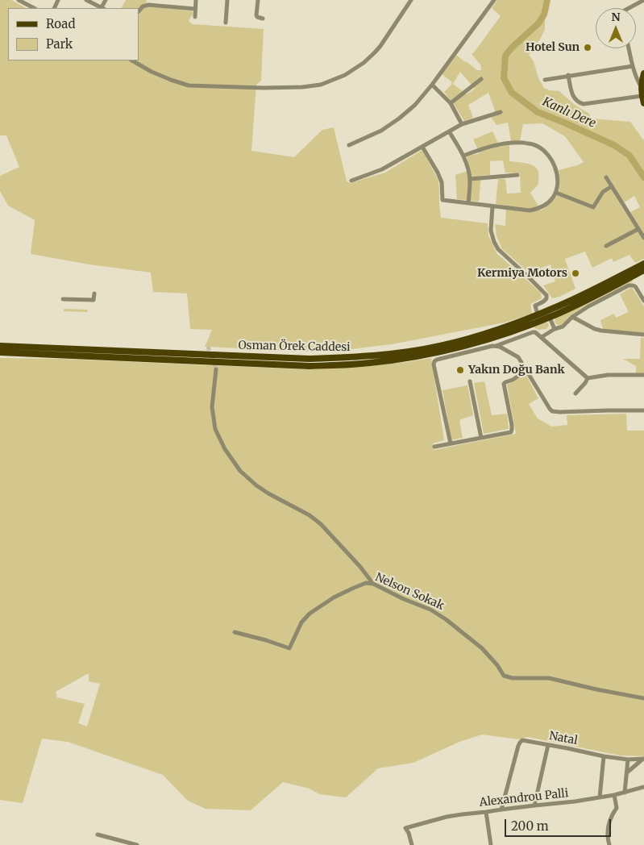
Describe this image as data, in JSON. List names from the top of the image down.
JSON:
{
  "streets": {
    "main road": ["Osman Örek Caddesi"],
    "street": ["Nelson Sokak", "Natal", "Alexandrou Palli"]
  },
  "crossings": [
    ["Natal", "Alexandrou Palli"]
  ],
  "water": ["Kanlı Dere"],
  "places": ["Hotel Sun", "Kermiya Motors", "Yakın Doğu Bank"],
  "legend": ["Road", "Park"],
  "scale_bar": "200 m",
  "north": "top"
}
